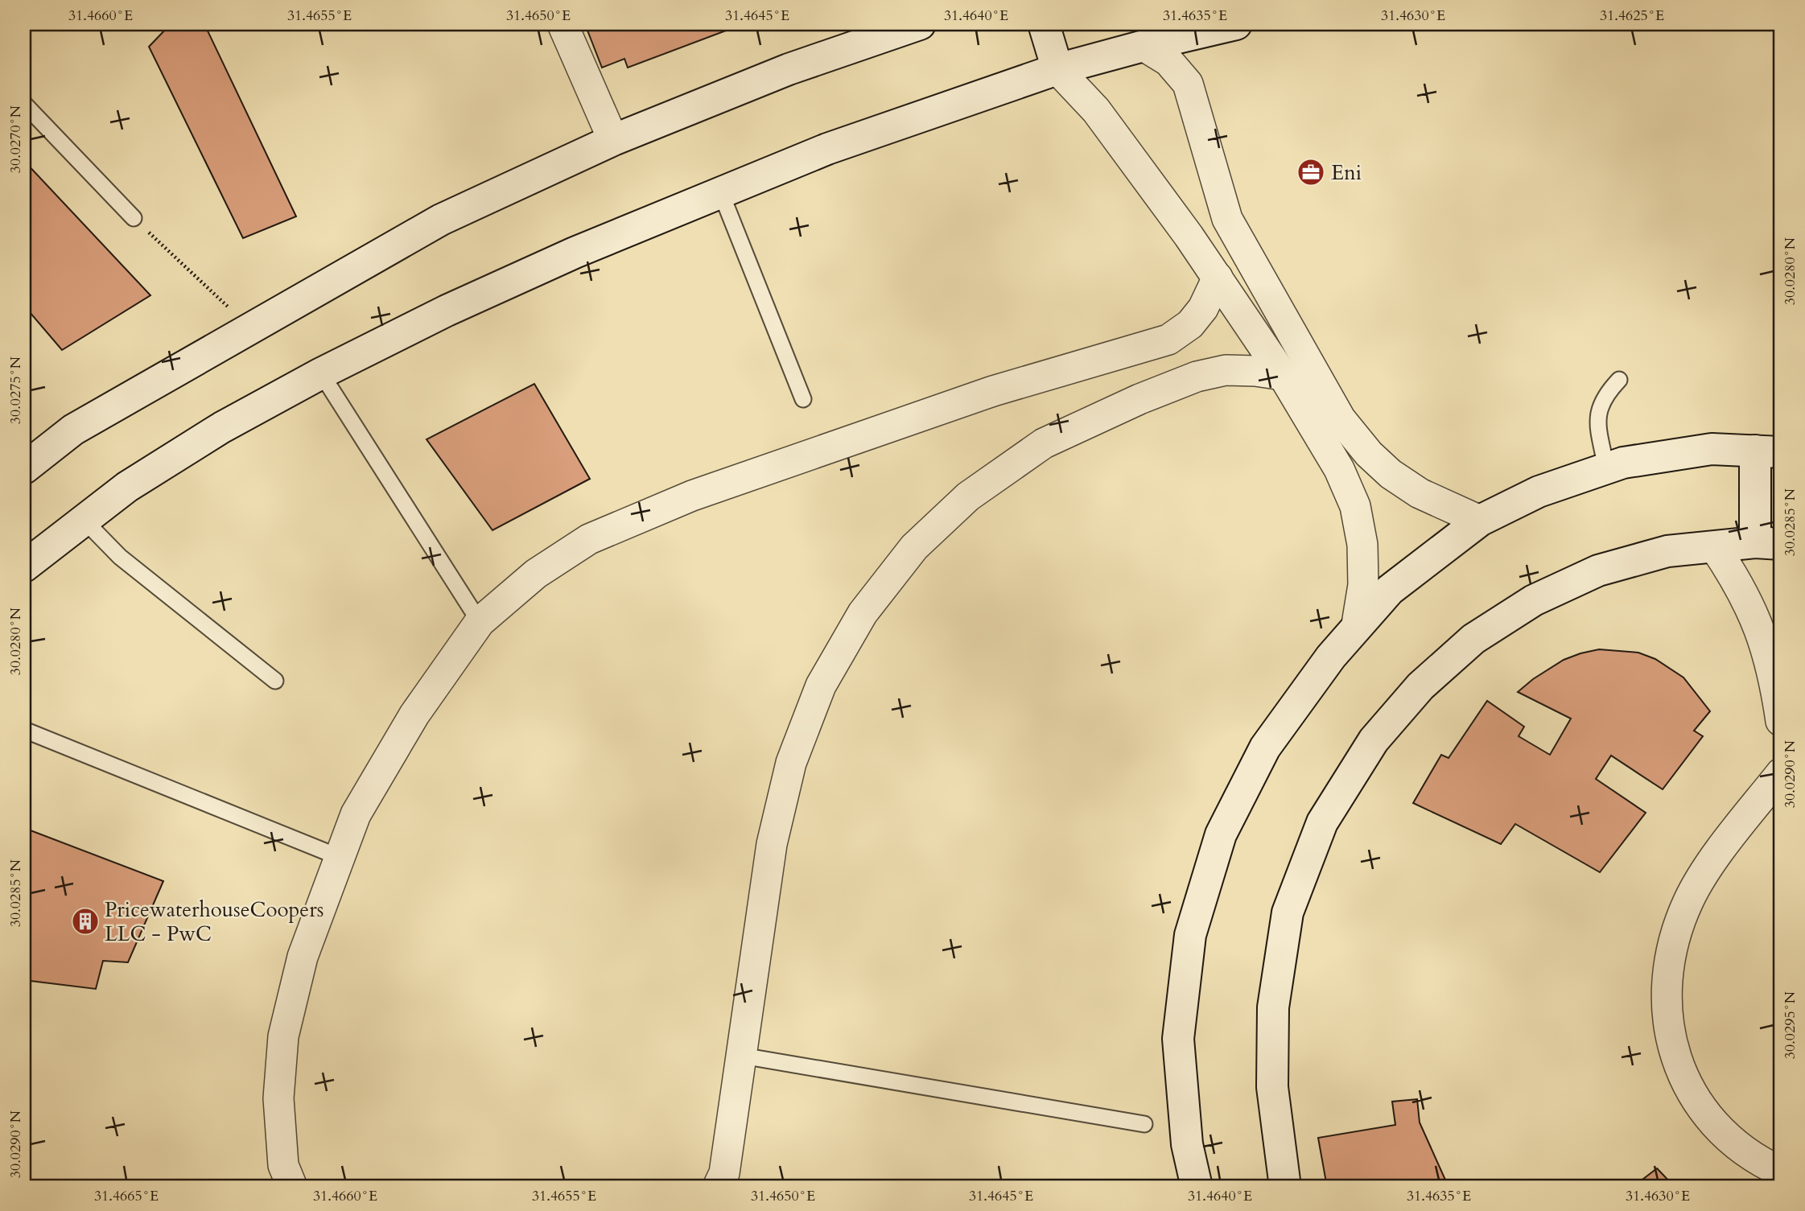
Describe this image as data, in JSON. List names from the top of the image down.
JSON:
{
  "places": {
    "office": ["Eni"],
    "building": ["PricewaterhouseCoopers LLC - PwC"]
  },
  "coordinates": [
    "31.4660°E",
    "31.4655°E",
    "31.4650°E",
    "31.4645°E",
    "31.4640°E",
    "31.4635°E",
    "31.4630°E",
    "31.4625°E",
    "30.0270°N",
    "30.0280°N",
    "30.0275°N",
    "30.0285°N",
    "30.0290°N",
    "30.0295°N",
    "31.4665°E"
  ]
}
